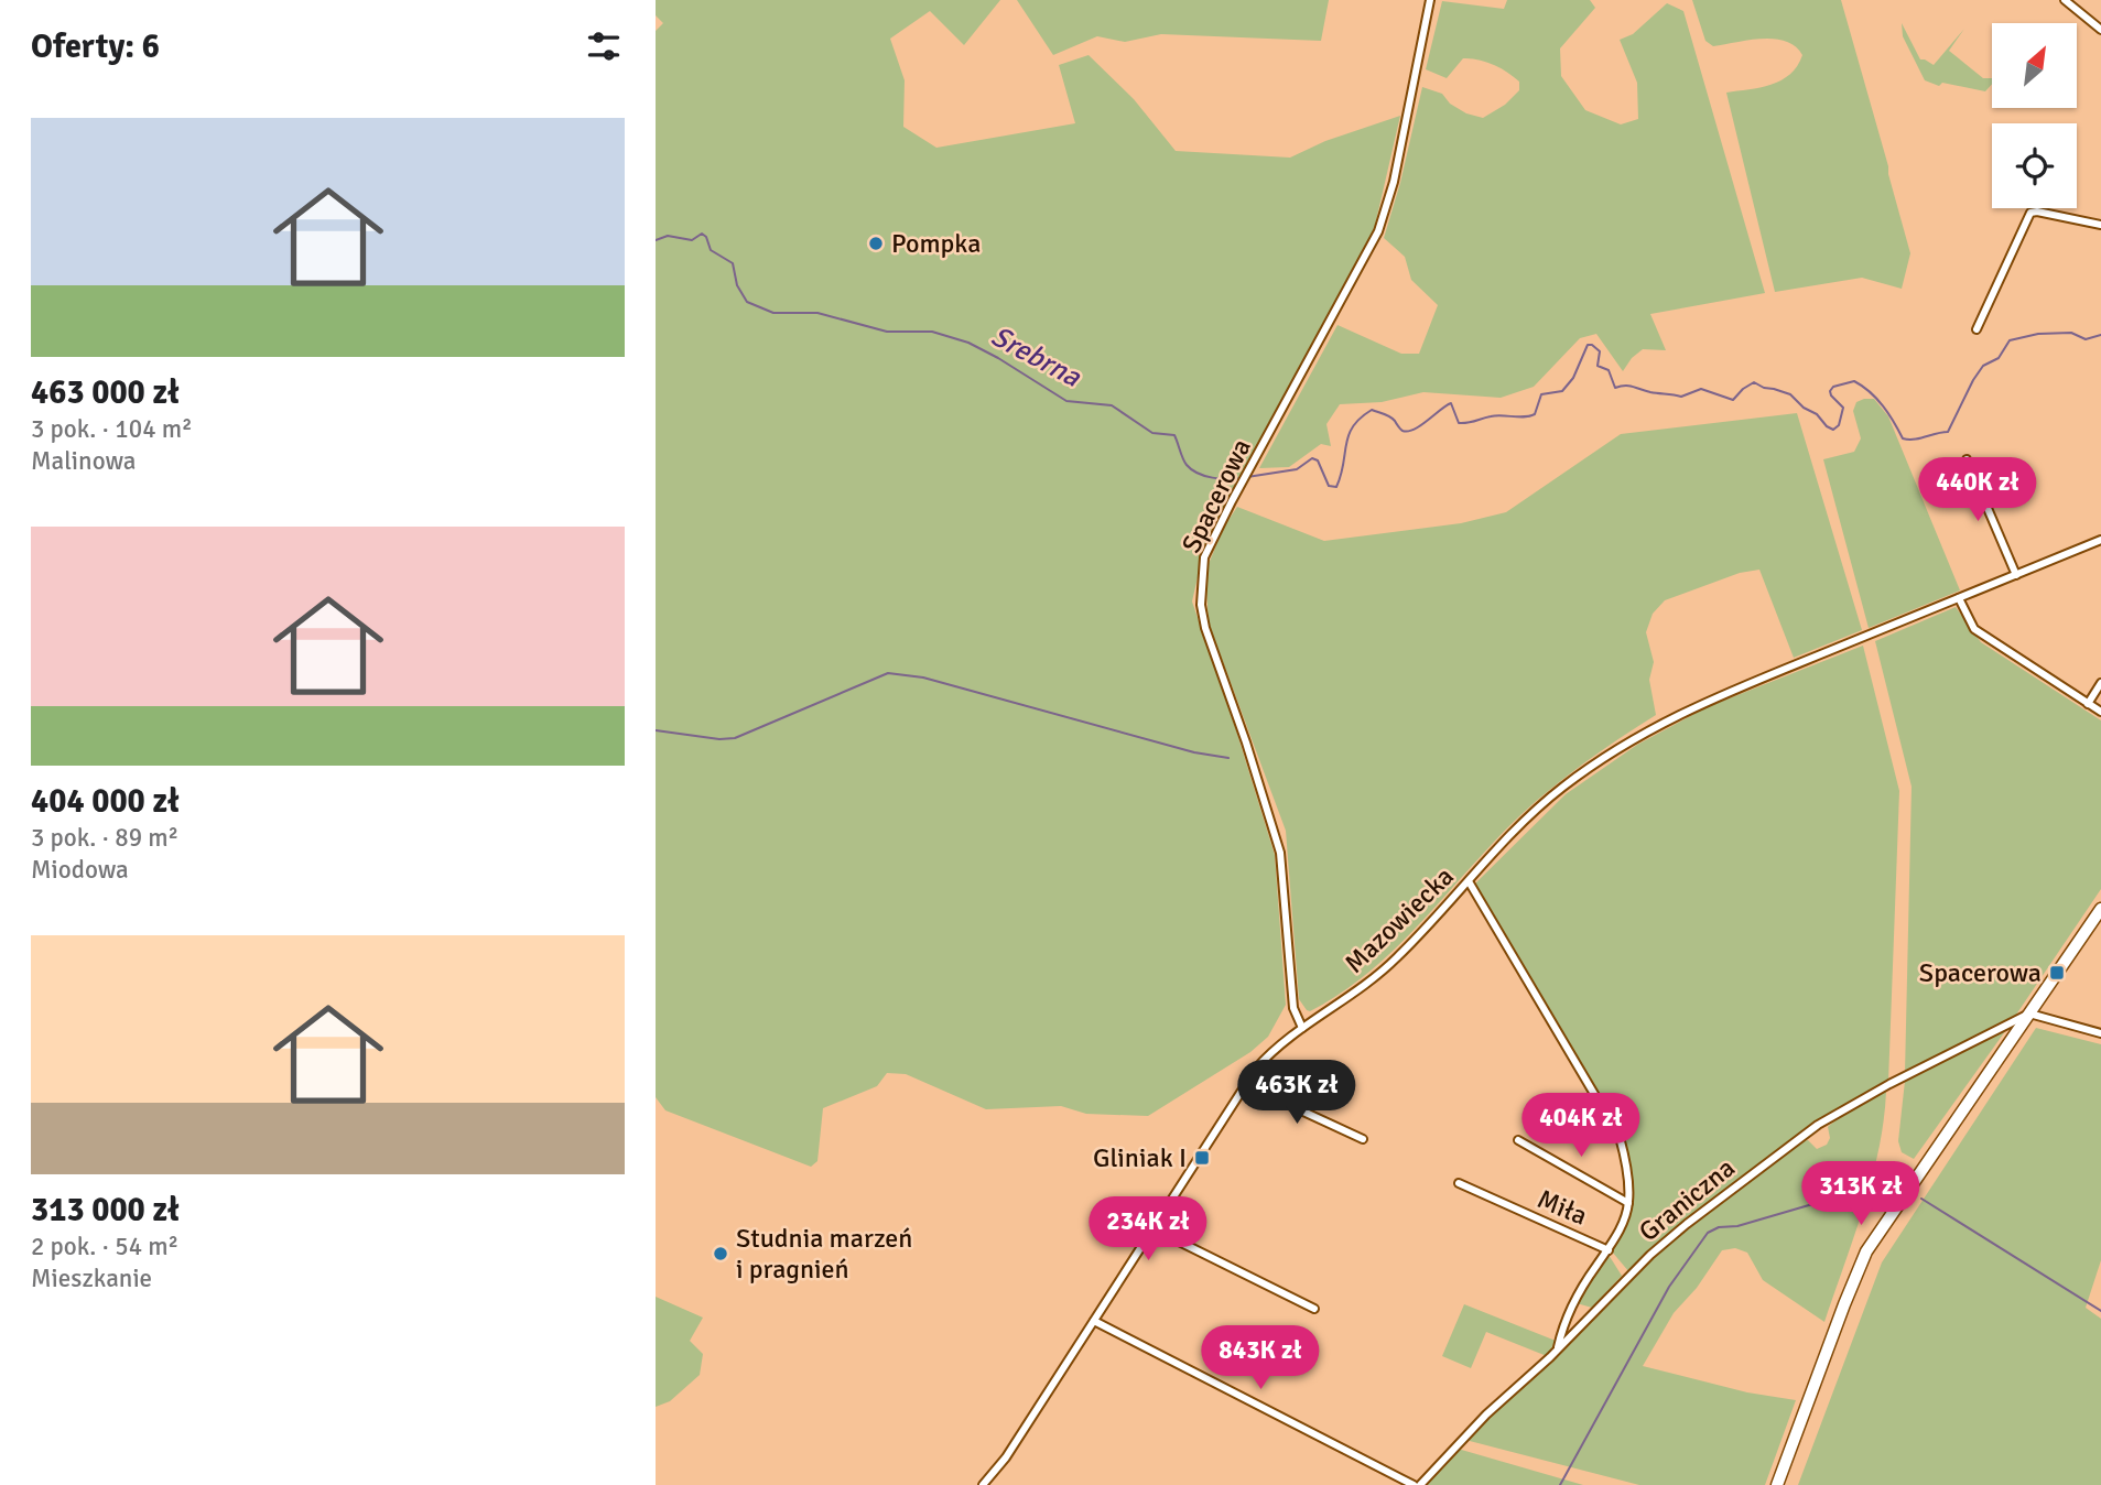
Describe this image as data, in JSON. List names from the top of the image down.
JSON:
{
  "streets": {
    "street": [
      "Spacerowa",
      "Mazowiecka",
      "Graniczna",
      "Miła"
    ]
  },
  "crossings": [
    ["Spacerowa", "Mazowiecka"]
  ],
  "water": ["Srebrna"],
  "places": {
    "other": ["Pompka", "Studnia marzeń i pragnień"],
    "transit": ["Spacerowa", "Gliniak I"]
  },
  "north": "top right",
  "page": {
    "heading": "Oferty: 6",
    "list": [
      {
        "name": "463 000 zł",
        "note": "3 pok. · 104 m² · Malinowa"
      },
      {
        "name": "404 000 zł",
        "note": "3 pok. · 89 m² · Miodowa"
      },
      {
        "name": "313 000 zł",
        "note": "2 pok. · 54 m² · Mieszkanie"
      }
    ],
    "price": [
      "440K zł",
      "463K zł",
      "404K zł",
      "313K zł",
      "234K zł",
      "843K zł"
    ]
  }
}
